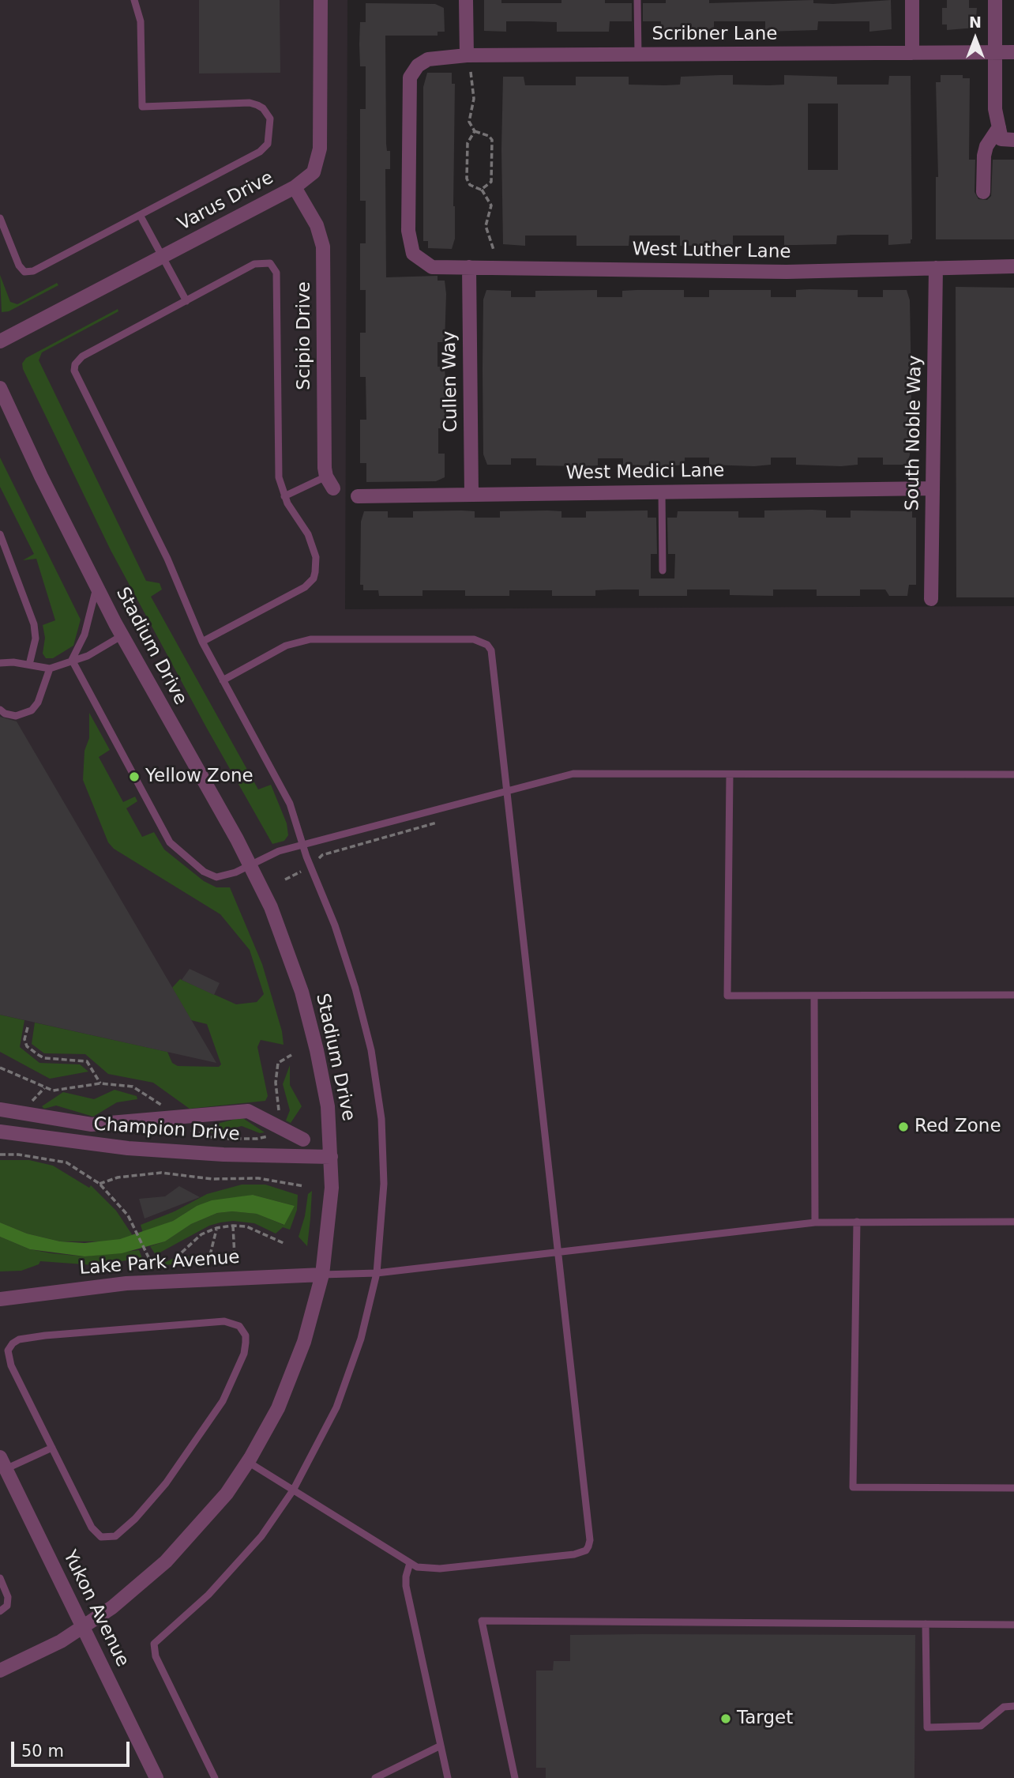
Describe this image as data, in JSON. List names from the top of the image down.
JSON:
{
  "streets": {
    "street": [
      "Scribner Lane",
      "Varus Drive",
      "West Luther Lane",
      "Scipio Drive",
      "Cullen Way",
      "South Noble Way",
      "West Medici Lane",
      "Stadium Drive",
      "Champion Drive",
      "Lake Park Avenue",
      "Yukon Avenue"
    ]
  },
  "crossings": [
    ["Scribner Lane", "West Luther Lane"],
    ["Varus Drive", "Scipio Drive"],
    ["West Luther Lane", "Cullen Way"],
    ["West Luther Lane", "South Noble Way"],
    ["Cullen Way", "West Medici Lane"],
    ["South Noble Way", "West Medici Lane"],
    ["Stadium Drive", "Champion Drive"],
    ["Stadium Drive", "Lake Park Avenue"],
    ["Stadium Drive", "Yukon Avenue"]
  ],
  "places": ["Yellow Zone", "Red Zone", "Target"],
  "scale_bar": "50 m",
  "north": "top"
}
